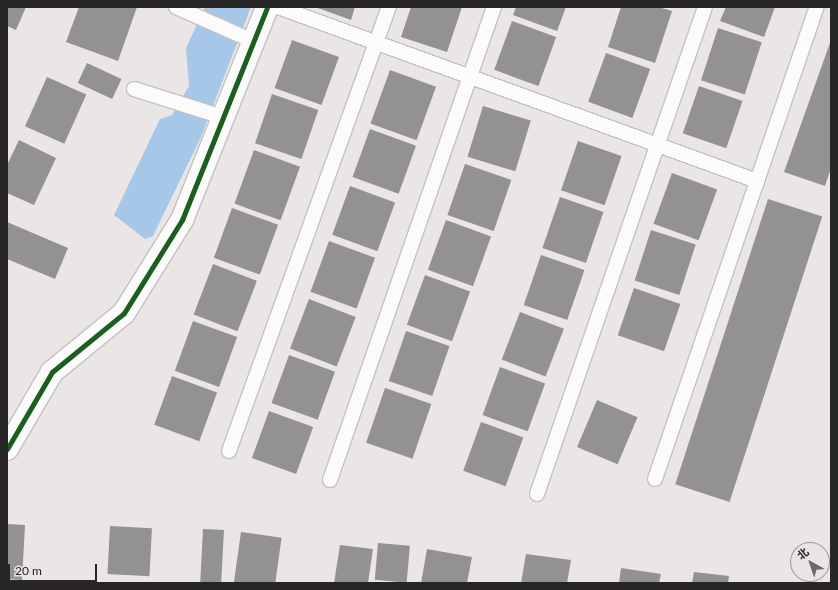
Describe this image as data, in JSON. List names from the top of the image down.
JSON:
{
  "scale_bar": "20 m",
  "north": "top left"
}
